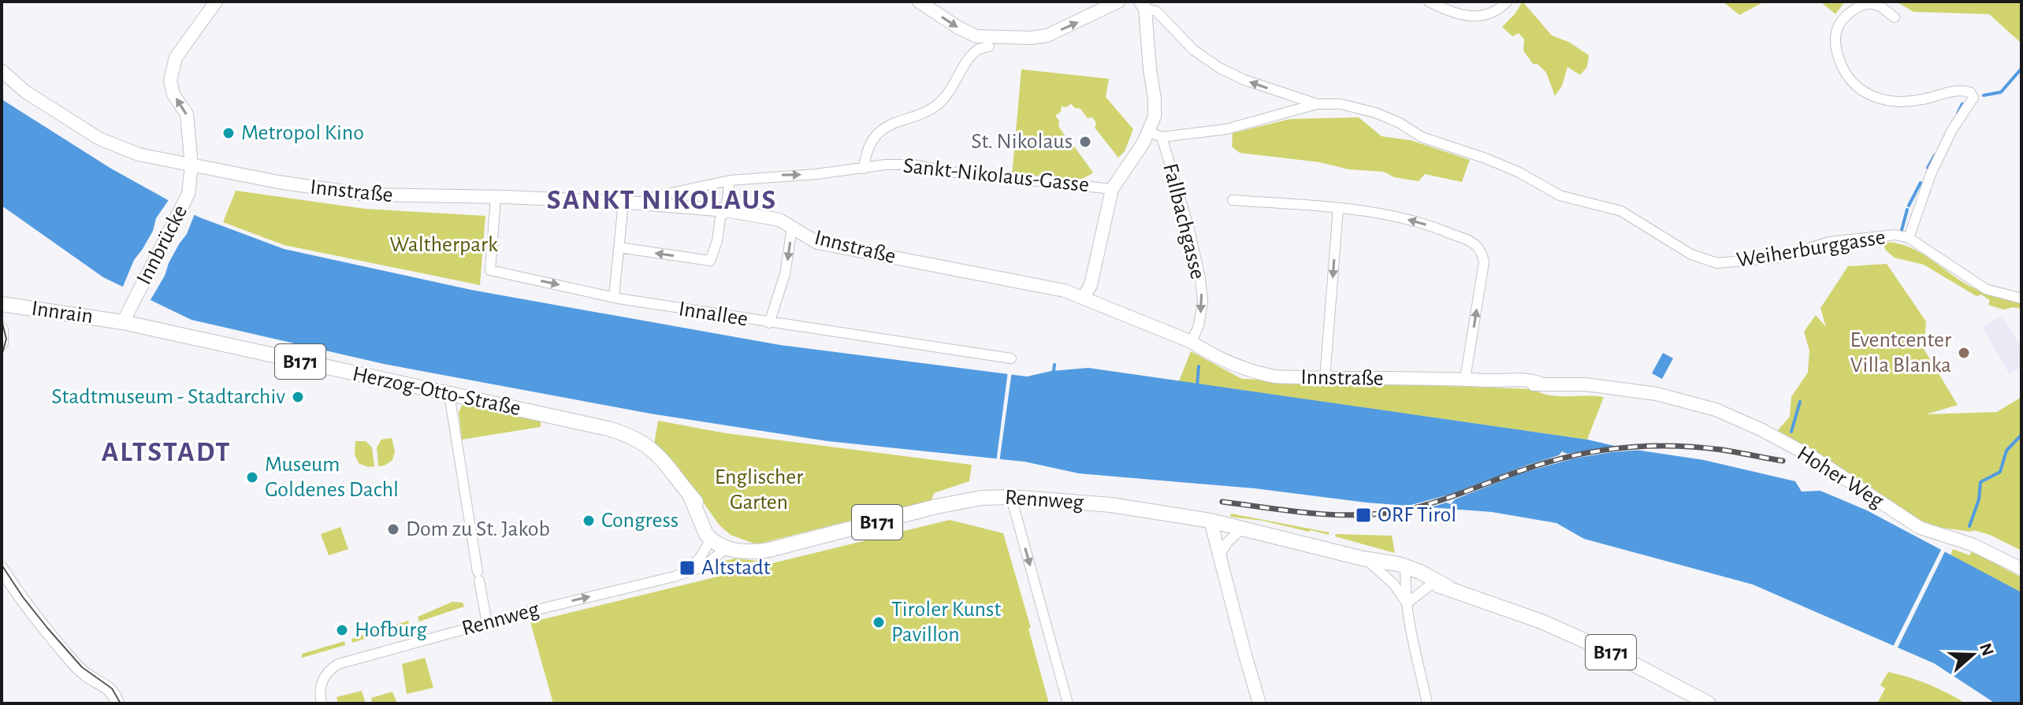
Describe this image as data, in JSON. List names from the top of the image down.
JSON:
{
  "streets": {
    "main road": [
      "Innrain",
      "B171",
      "Herzog-Otto-Straße",
      "Rennweg"
    ],
    "street": [
      "Sankt-Nikolaus-Gasse",
      "Innstraße",
      "Fallbachgasse",
      "Innbrücke",
      "Weiherburggasse",
      "Innallee",
      "Hoher Weg"
    ]
  },
  "crossings": [
    ["Sankt-Nikolaus-Gasse", "Innstraße"],
    ["Innstraße", "Fallbachgasse"],
    ["Innstraße", "Innbrücke"],
    ["Innstraße", "Innallee"],
    ["Innstraße", "Hoher Weg"],
    ["Fallbachgasse", "Weiherburggasse"],
    ["Innbrücke", "Innrain"],
    ["Innbrücke", "Herzog-Otto-Straße"],
    ["Innrain", "Herzog-Otto-Straße"],
    ["Herzog-Otto-Straße", "Rennweg"]
  ],
  "one_way": ["Fallbachgasse", "Innbrücke"],
  "districts": ["SANKT NIKOLAUS", "ALTSTADT"],
  "parks": ["Waltherpark", "Englischer Garten"],
  "places": {
    "other": [
      "Metropol Kino",
      "St. Nikolaus",
      "Eventcenter Villa Blanka",
      "Stadtmuseum - Stadtarchiv",
      "Museum Goldenes Dachl",
      "Congress",
      "Dom zu St. Jakob",
      "Tiroler Kunst Pavillon",
      "Hofburg"
    ],
    "transit": ["ORF Tirol", "Altstadt"]
  },
  "north": "right"
}
